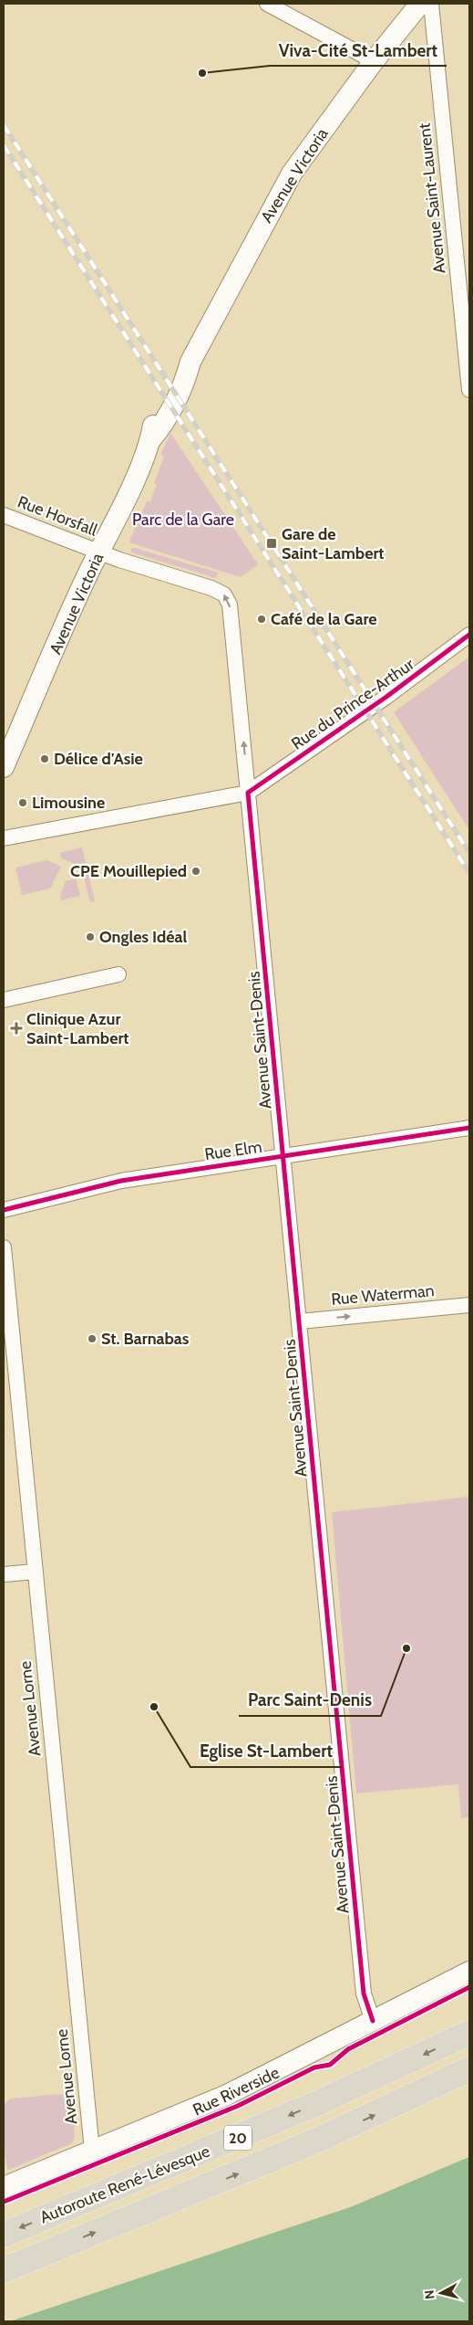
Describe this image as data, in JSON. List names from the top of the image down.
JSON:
{
  "streets": {
    "highway": ["20", "Autoroute René-Lévesque"],
    "street": [
      "Avenue Victoria",
      "Avenue Saint-Laurent",
      "Rue Horsfall",
      "Rue du Prince-Arthur",
      "Avenue Saint-Denis",
      "Rue Elm",
      "Rue Waterman",
      "Avenue Lorne",
      "Rue Riverside"
    ]
  },
  "crossings": [
    ["Avenue Victoria", "Rue Horsfall"],
    ["Avenue Victoria", "Avenue Saint-Denis"],
    ["Rue Horsfall", "Avenue Saint-Denis"],
    ["Rue du Prince-Arthur", "Avenue Saint-Denis"],
    ["Avenue Saint-Denis", "Rue Elm"],
    ["Avenue Saint-Denis", "Rue Waterman"],
    ["Avenue Saint-Denis", "Rue Riverside"],
    ["Avenue Lorne", "Rue Riverside"]
  ],
  "one_way": ["Rue Waterman"],
  "parks": ["Parc de la Gare"],
  "places": {
    "other": [
      "Viva-Cité St-Lambert",
      "Café de la Gare",
      "Délice d'Asie",
      "Limousine",
      "CPE Mouillepied",
      "Ongles Idéal",
      "St. Barnabas",
      "Parc Saint-Denis",
      "Eglise St-Lambert"
    ],
    "transit": ["Gare de Saint-Lambert"],
    "health": ["Clinique Azur Saint-Lambert"]
  },
  "north": "left"
}
